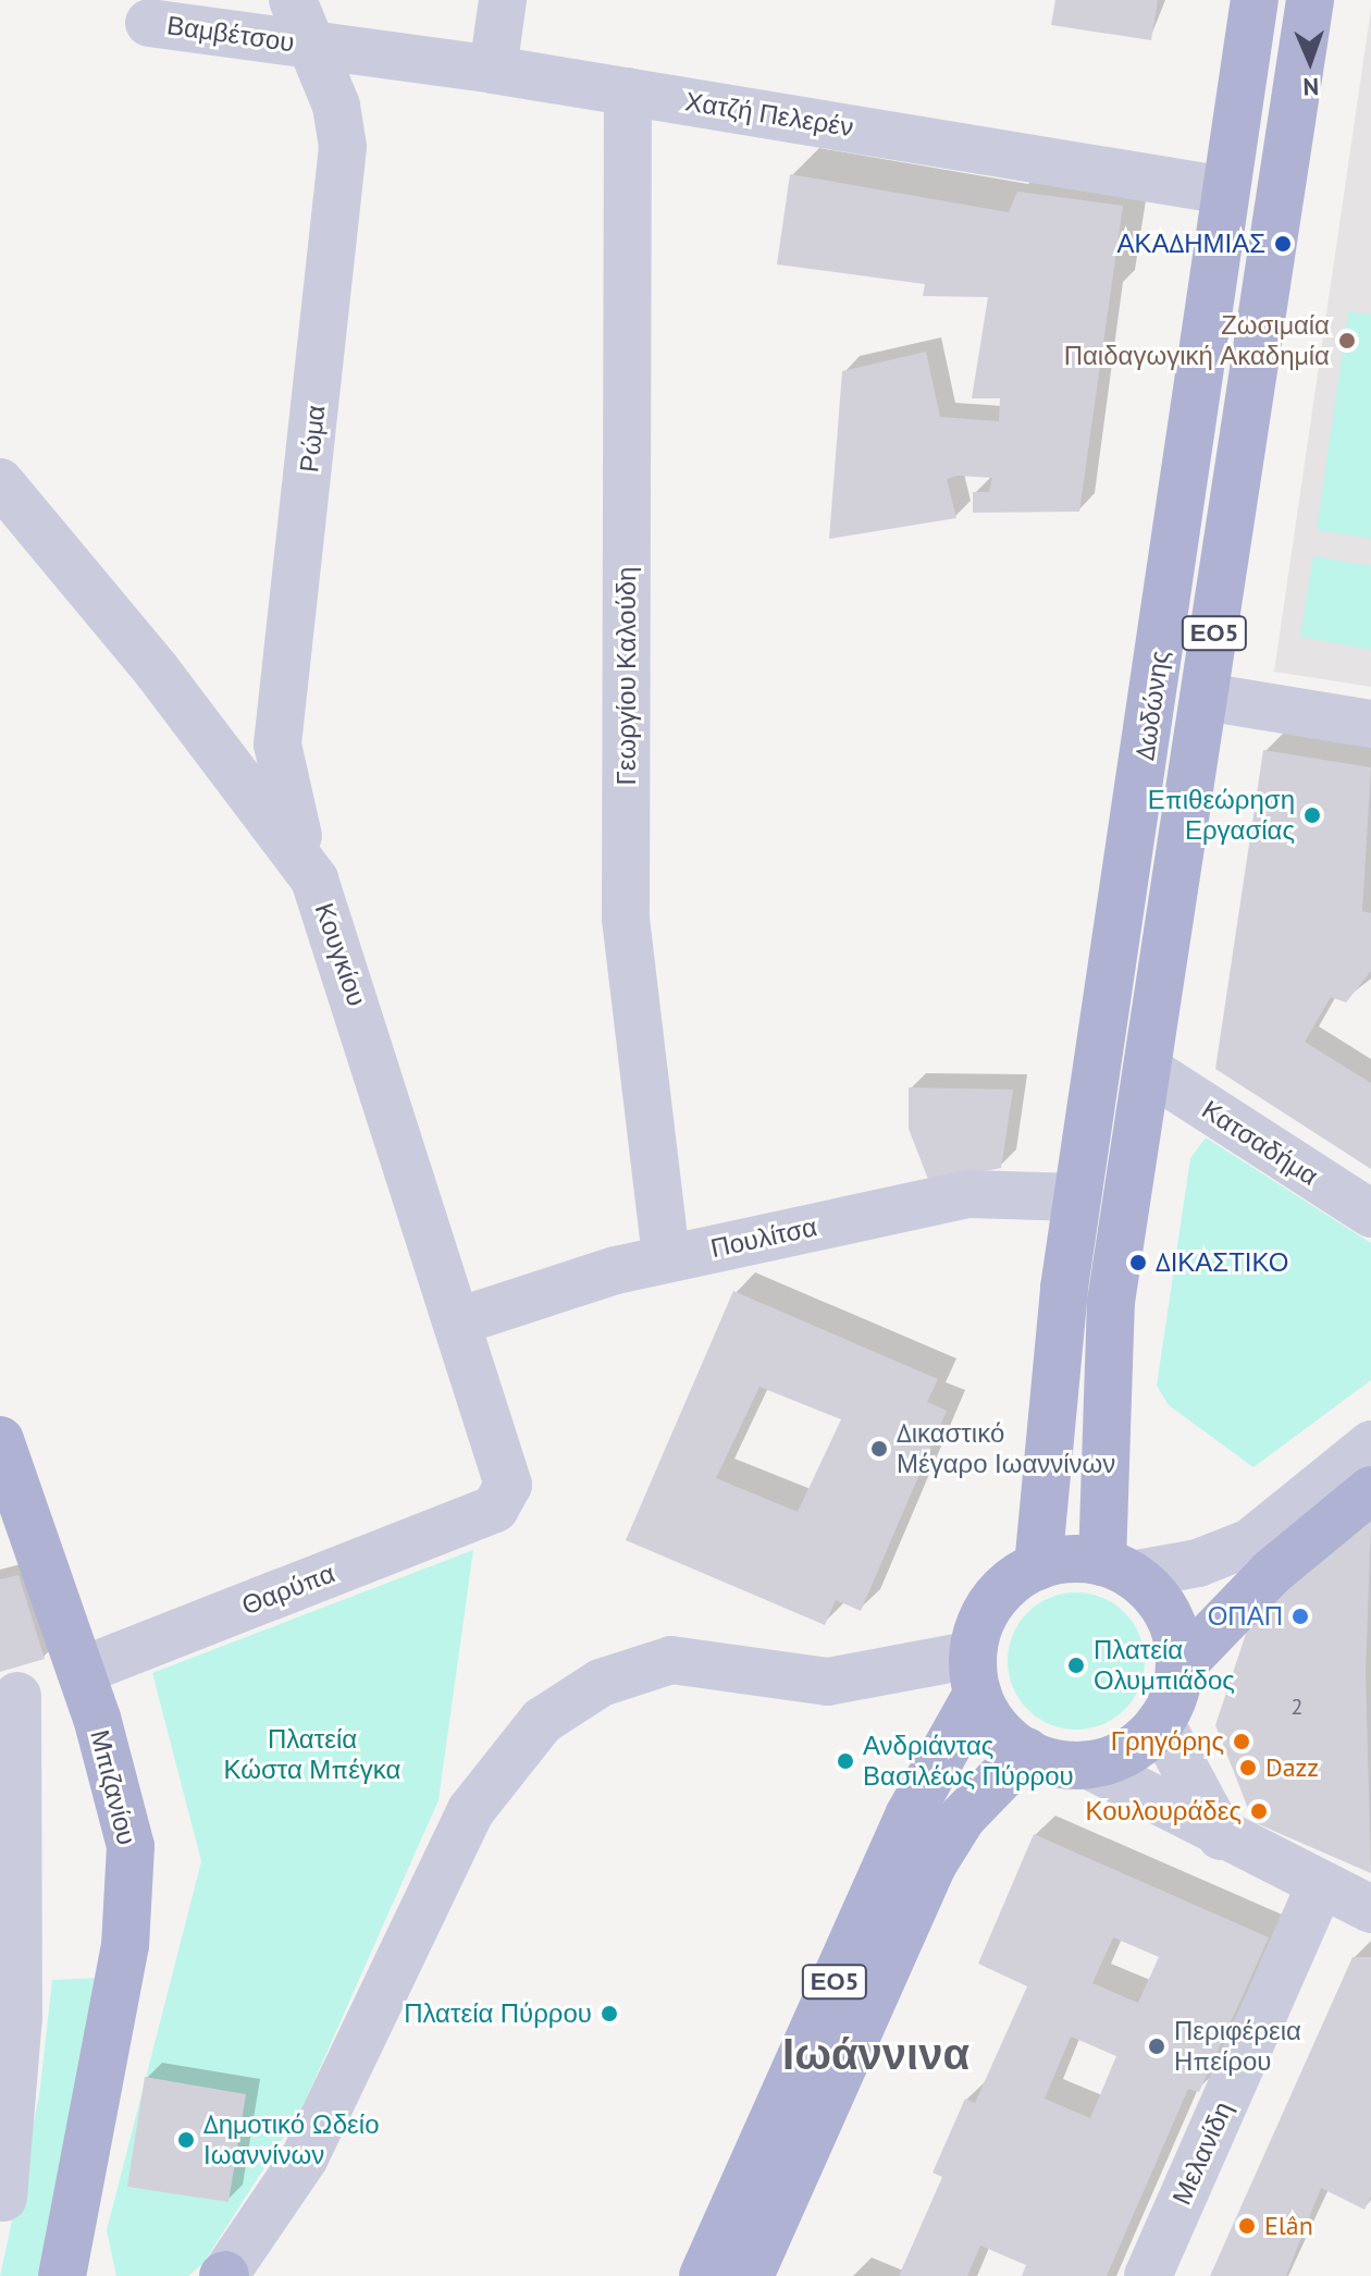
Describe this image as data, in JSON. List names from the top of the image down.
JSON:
{
  "streets": {
    "main road": ["ΕΟ5", "Δωδώνης", "Μπιζανίου"],
    "street": [
      "Βαμβέτσου",
      "Χατζή Πελερέν",
      "Ρώμα",
      "Γεωργίου Καλούδη",
      "Κουγκίου",
      "Κατσαδήμα",
      "Πουλίτσα",
      "Θαρύπα",
      "Μελανίδη"
    ]
  },
  "crossings": [
    ["Βαμβέτσου", "Χατζή Πελερέν"],
    ["Βαμβέτσου", "Ρώμα"],
    ["Χατζή Πελερέν", "Ρώμα"],
    ["Χατζή Πελερέν", "Γεωργίου Καλούδη"],
    ["Χατζή Πελερέν", "Δωδώνης"],
    ["Ρώμα", "Κουγκίου"],
    ["ΕΟ5", "Δωδώνης"],
    ["Γεωργίου Καλούδη", "Πουλίτσα"],
    ["Δωδώνης", "Κατσαδήμα"],
    ["Δωδώνης", "Πουλίτσα"],
    ["Κουγκίου", "Πουλίτσα"],
    ["Κουγκίου", "Θαρύπα"],
    ["Θαρύπα", "Μπιζανίου"]
  ],
  "districts": ["Ιωάννινα"],
  "parks": ["Πλατεία Κώστα Μπέγκα"],
  "places": [
    "ΑΚΑΔΗΜΙΑΣ",
    "Ζωσιμαία Παιδαγωγική Ακαδημία",
    "Επιθεώρηση Εργασίας",
    "ΔΙΚΑΣΤΙΚΟ",
    "Δικαστικό Μέγαρο Ιωαννίνων",
    "ΟΠΑΠ",
    "Πλατεία Ολυμπιάδος",
    "Γρηγόρης",
    "Ανδριάντας Βασιλέως Πύρρου",
    "Dazz",
    "Κουλουράδες",
    "Πλατεία Πύρρου",
    "Περιφέρεια Ηπείρου",
    "Δημοτικό Ωδείο Ιωαννίνων",
    "Elân"
  ],
  "house_numbers": ["2"],
  "north": "bottom"
}
